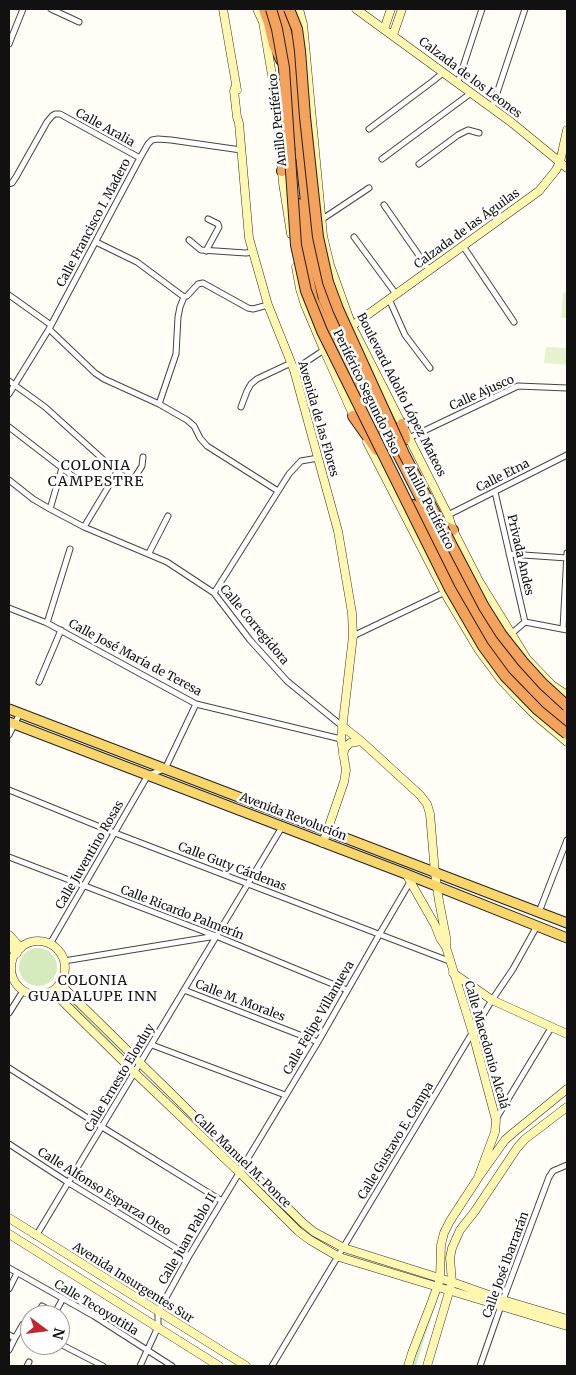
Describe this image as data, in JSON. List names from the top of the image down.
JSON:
{
  "streets": {
    "highway": ["Anillo Periférico", "Periférico Segundo Piso"],
    "main road": [
      "Calzada de los Leones",
      "Calzada de las Águilas",
      "Boulevard Adolfo López Mateos",
      "Avenida de las Flores",
      "Avenida Revolución",
      "Calle Macedonio Alcalá",
      "Calle Manuel M. Ponce",
      "Avenida Insurgentes Sur"
    ],
    "street": [
      "Calle Aralia",
      "Calle Francisco I. Madero",
      "Calle Ajusco",
      "Calle Etna",
      "Privada Andes",
      "Calle Corregidora",
      "Calle José María de Teresa",
      "Calle Juventino Rosas",
      "Calle Guty Cárdenas",
      "Calle Ricardo Palmerín",
      "Calle M. Morales",
      "Calle Felipe Villanueva",
      "Calle Ernesto Elorduy",
      "Calle Gustavo E. Campa",
      "Calle Alfonso Esparza Oteo",
      "Calle Juan Pablo II",
      "Calle José Ibarrarán",
      "Calle Tecoyotitla"
    ]
  },
  "crossings": [
    ["Calzada de los Leones", "Calzada de las Águilas"],
    ["Anillo Periférico", "Periférico Segundo Piso"],
    ["Calle Aralia", "Calle Francisco I. Madero"],
    ["Calle Francisco I. Madero", "Avenida de las Flores"],
    ["Calzada de las Águilas", "Boulevard Adolfo López Mateos"],
    ["Periférico Segundo Piso", "Boulevard Adolfo López Mateos"],
    ["Calle Ajusco", "Boulevard Adolfo López Mateos"],
    ["Boulevard Adolfo López Mateos", "Calle Etna"],
    ["Avenida de las Flores", "Calle Corregidora"],
    ["Avenida de las Flores", "Calle Macedonio Alcalá"],
    ["Calle Etna", "Privada Andes"],
    ["Calle Corregidora", "Calle Macedonio Alcalá"],
    ["Avenida Revolución", "Calle Juventino Rosas"],
    ["Avenida Revolución", "Calle Felipe Villanueva"],
    ["Avenida Revolución", "Calle Macedonio Alcalá"],
    ["Avenida Revolución", "Calle Ernesto Elorduy"],
    ["Avenida Revolución", "Calle Gustavo E. Campa"],
    ["Calle Juventino Rosas", "Calle Guty Cárdenas"],
    ["Calle Juventino Rosas", "Calle Ricardo Palmerín"],
    ["Calle Juventino Rosas", "Calle Manuel M. Ponce"],
    ["Calle Guty Cárdenas", "Calle Felipe Villanueva"],
    ["Calle Guty Cárdenas", "Calle Macedonio Alcalá"],
    ["Calle Guty Cárdenas", "Calle Ernesto Elorduy"],
    ["Calle Ricardo Palmerín", "Calle Felipe Villanueva"],
    ["Calle Ricardo Palmerín", "Calle Ernesto Elorduy"],
    ["Calle M. Morales", "Calle Felipe Villanueva"],
    ["Calle M. Morales", "Calle Ernesto Elorduy"],
    ["Calle Felipe Villanueva", "Calle Macedonio Alcalá"],
    ["Calle Felipe Villanueva", "Calle Manuel M. Ponce"],
    ["Calle Felipe Villanueva", "Calle Juan Pablo II"],
    ["Calle Macedonio Alcalá", "Calle Gustavo E. Campa"],
    ["Calle Ernesto Elorduy", "Calle Manuel M. Ponce"],
    ["Calle Ernesto Elorduy", "Calle Alfonso Esparza Oteo"],
    ["Calle Ernesto Elorduy", "Avenida Insurgentes Sur"],
    ["Calle Gustavo E. Campa", "Calle Manuel M. Ponce"],
    ["Calle Manuel M. Ponce", "Calle Juan Pablo II"],
    ["Calle Alfonso Esparza Oteo", "Calle Juan Pablo II"],
    ["Calle Juan Pablo II", "Avenida Insurgentes Sur"]
  ],
  "districts": ["COLONIA CAMPESTRE", "COLONIA GUADALUPE INN"],
  "north": "right"
}
